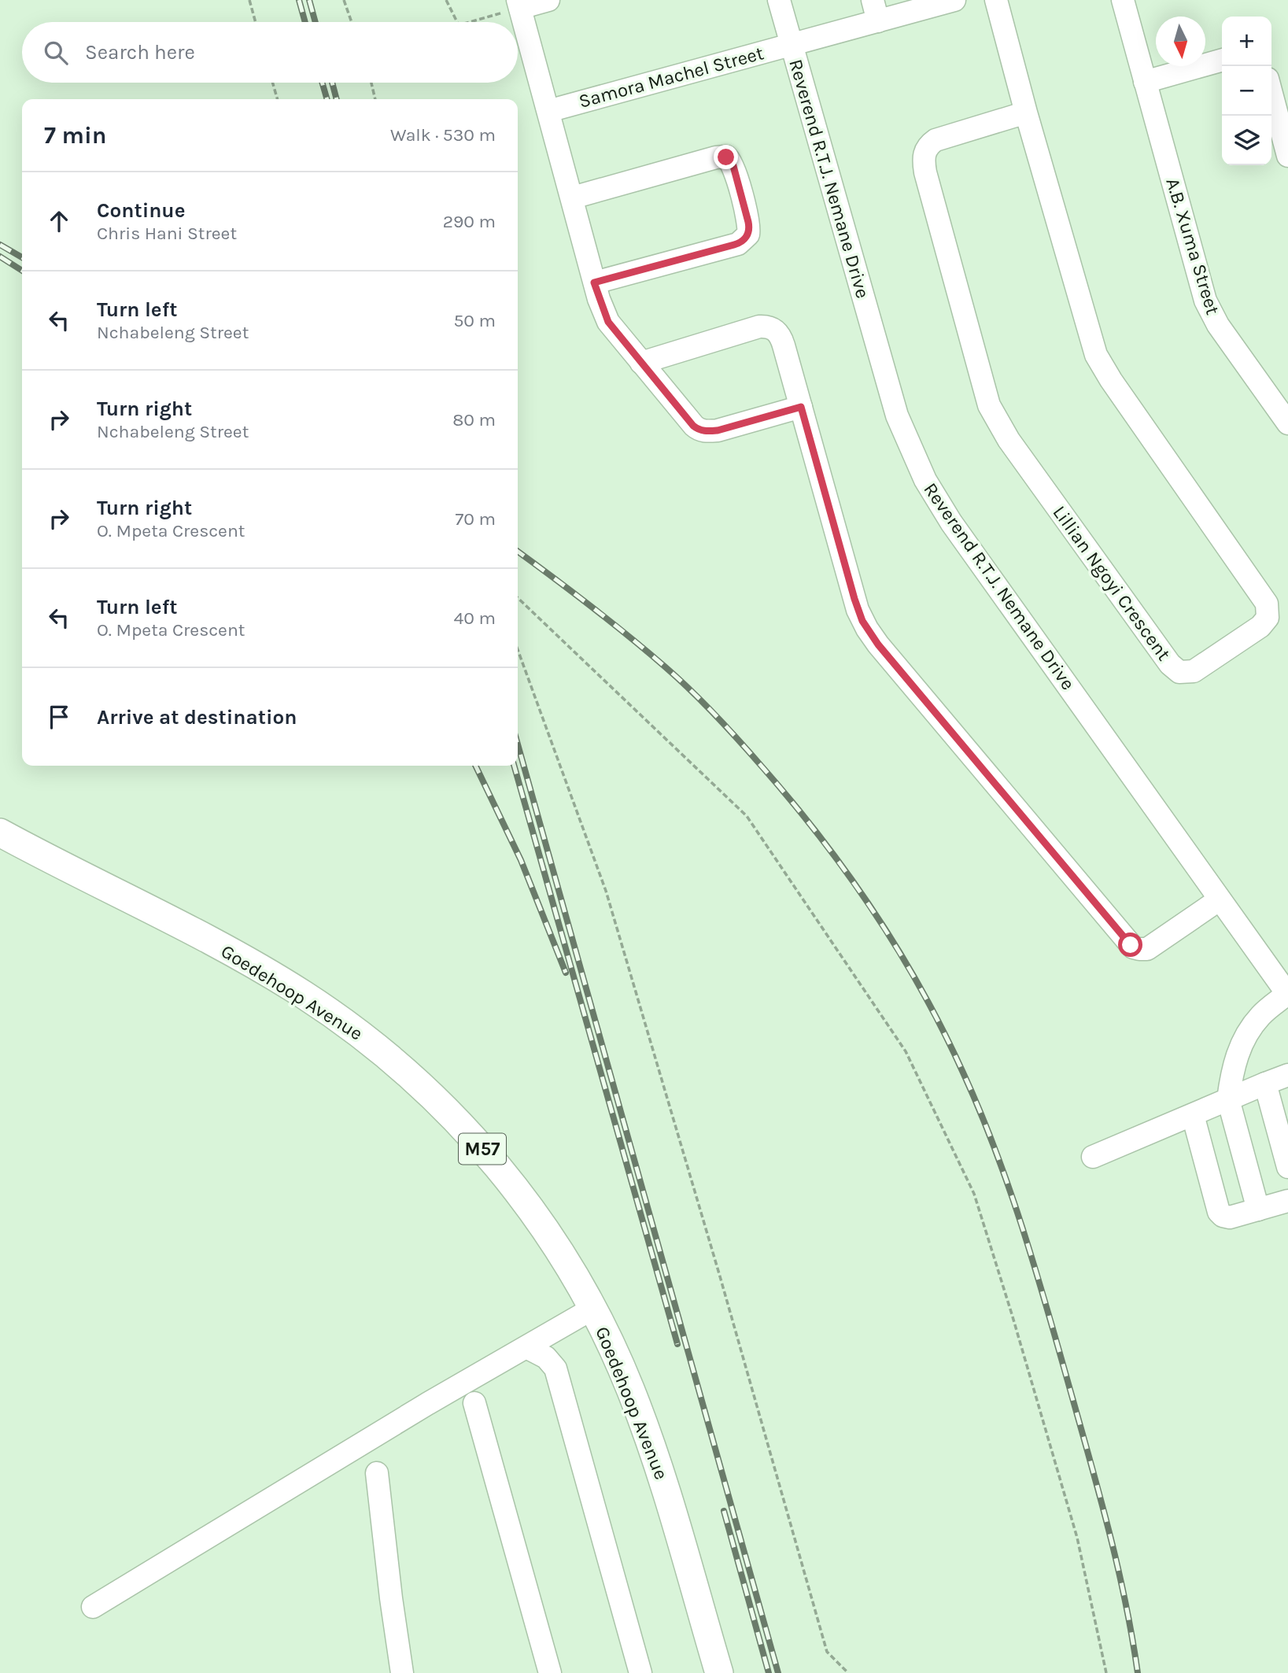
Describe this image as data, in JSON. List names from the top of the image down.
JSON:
{
  "streets": {
    "main road": ["Goedehoop Avenue", "M57"],
    "street": [
      "Samora Machel Street",
      "Reverend R.T.J. Nemane Drive",
      "A.B. Xuma Street",
      "Lillian Ngoyi Crescent"
    ]
  },
  "crossings": [
    ["Samora Machel Street", "Reverend R.T.J. Nemane Drive"]
  ],
  "north": "bottom",
  "page": {
    "map_buttons": ["+", "−"],
    "search": "Search here",
    "heading": ["7 min", "Walk · 530 m"],
    "list": [
      ["Continue", "Chris Hani Street", "290 m"],
      ["Turn left", "Nchabeleng Street", "50 m"],
      ["Turn right", "Nchabeleng Street", "80 m"],
      ["Turn right", "O. Mpeta Crescent", "70 m"],
      ["Turn left", "O. Mpeta Crescent", "40 m"],
      "Arrive at destination"
    ]
  }
}
